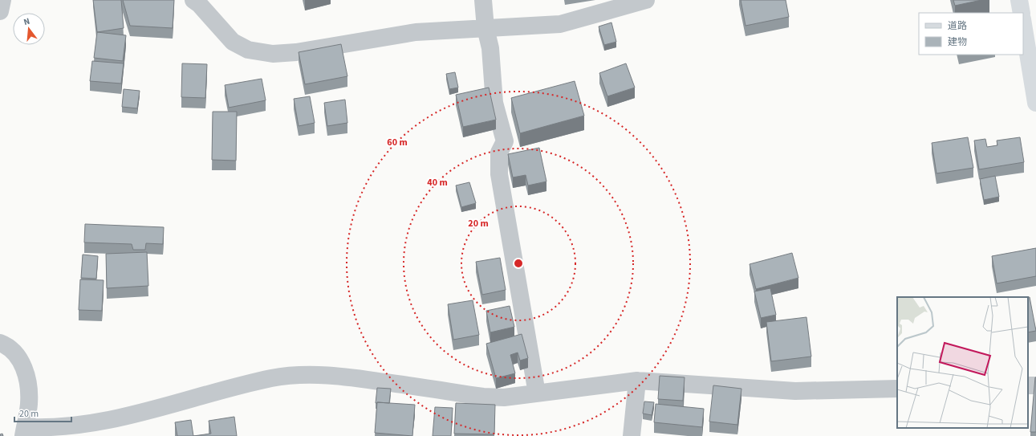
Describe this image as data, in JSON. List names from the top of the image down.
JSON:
{
  "legend": ["道路", "建物"],
  "scale_bar": "20 m",
  "north": "top",
  "rings": ["60 m", "40 m", "20 m"]
}
